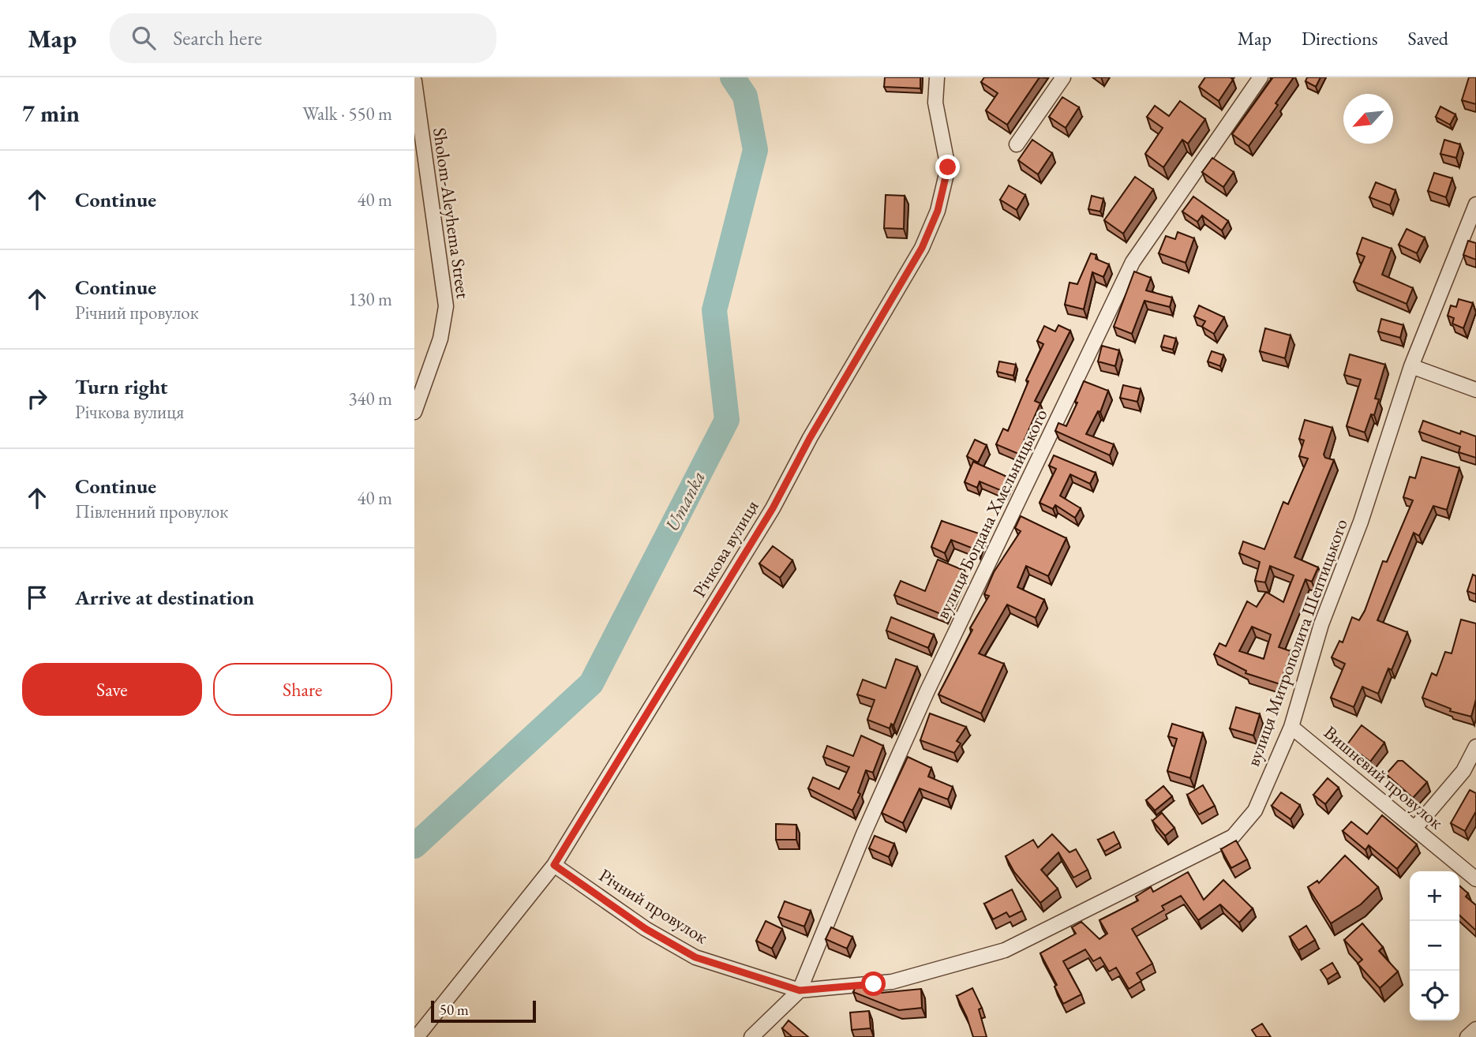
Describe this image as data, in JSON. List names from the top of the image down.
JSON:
{
  "streets": {
    "street": [
      "Sholom-Aleyhema Street",
      "вулиця Богдана Хмельницького",
      "Річкова вулиця",
      "вулиця Митрополита Шептицького",
      "Вишневий провулок",
      "Річний провулок"
    ]
  },
  "crossings": [
    ["вулиця Богдана Хмельницького", "вулиця Митрополита Шептицького"],
    ["вулиця Богдана Хмельницького", "Річний провулок"],
    ["Річкова вулиця", "Річний провулок"],
    ["вулиця Митрополита Шептицького", "Вишневий провулок"],
    ["вулиця Митрополита Шептицького", "Річний провулок"]
  ],
  "water": ["Umanka"],
  "scale_bar": "50 m",
  "north": "bottom left",
  "page": {
    "header": "Map",
    "search": "Search here",
    "nav": ["Map", "Directions", "Saved"],
    "heading": ["7 min", "Walk · 550 m"],
    "list": [
      ["Continue", "40 m"],
      ["Continue", "Річний провулок", "130 m"],
      ["Turn right", "Річкова вулиця", "340 m"],
      ["Continue", "Півленний провулок", "40 m"],
      "Arrive at destination"
    ],
    "buttons": ["Save", "Share"],
    "map_buttons": ["+", "−"],
    "scale": "50 m"
  }
}
